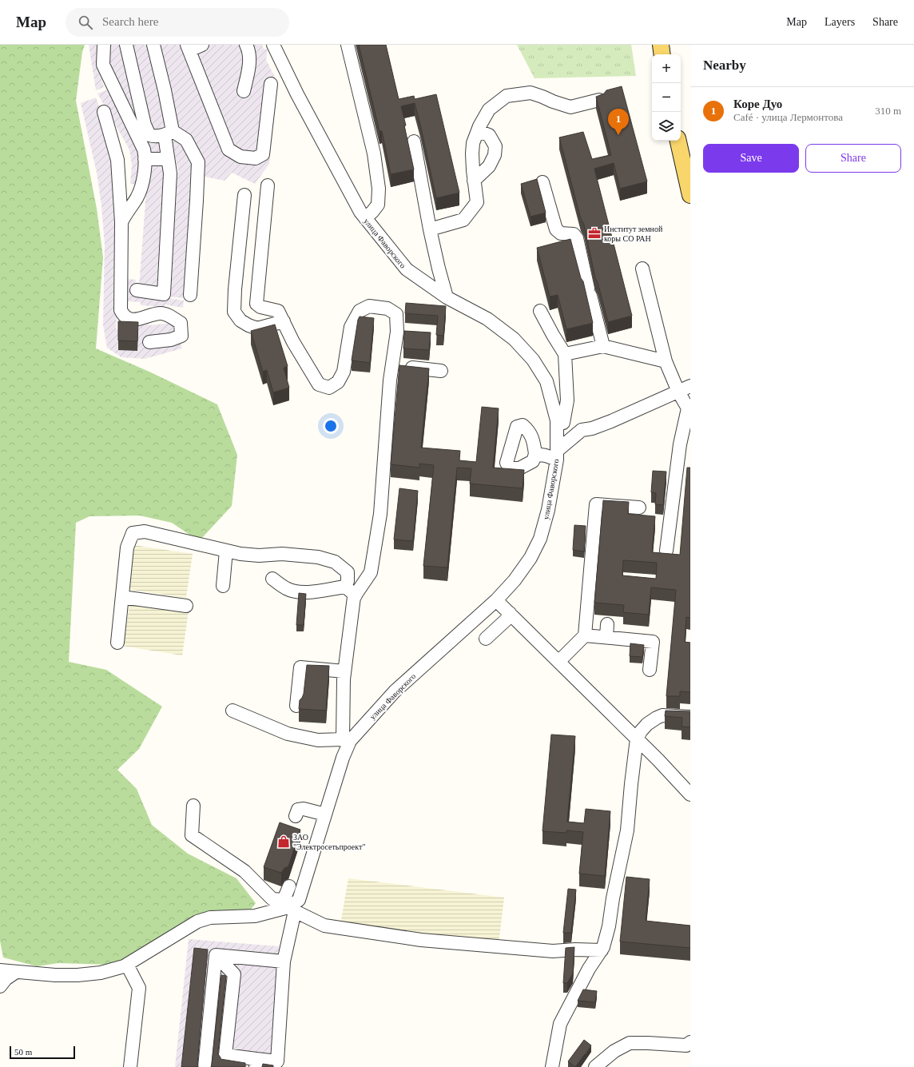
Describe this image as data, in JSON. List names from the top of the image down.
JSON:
{
  "streets": {
    "street": ["улица Фаворского"]
  },
  "places": {
    "office": ["Институт земной коры СО РАН"],
    "shop": ["ЗАО \"Электросетьпроект\""]
  },
  "scale_bar": "50 m",
  "page": {
    "header": "Map",
    "search": "Search here",
    "nav": ["Map", "Layers", "Share"],
    "heading": "Nearby",
    "map_buttons": ["+", "−"],
    "list": [
      {
        "mark": "1",
        "name": "Коре Дуо",
        "note": "Café · улица Лермонтова",
        "value": "310 m"
      }
    ],
    "pins": "1",
    "buttons": ["Save", "Share"],
    "scale": "50 m"
  }
}
